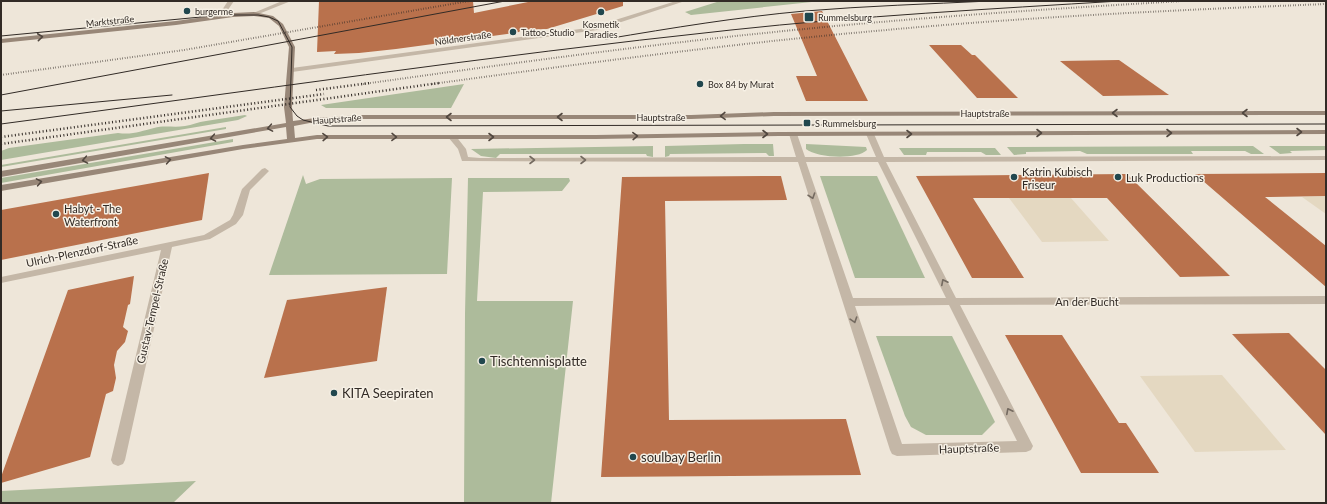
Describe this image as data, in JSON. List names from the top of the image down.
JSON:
{
  "streets": {
    "main road": ["Marktstraße", "Hauptstraße"],
    "street": [
      "Nöldnerstraße",
      "Ulrich-Plenzdorf-Straße",
      "An der Bucht",
      "Gustav-Tempel-Straße"
    ]
  },
  "crossings": [
    ["Marktstraße", "Nöldnerstraße"],
    ["Marktstraße", "Hauptstraße"],
    ["Hauptstraße", "An der Bucht"],
    ["Ulrich-Plenzdorf-Straße", "Gustav-Tempel-Straße"]
  ],
  "places": {
    "other": [
      "burgerme",
      "Kosmetik Paradies",
      "Tattoo-Studio",
      "Box 84 by Murat",
      "Katrin Kubisch Friseur",
      "Luk Productions",
      "Habyt - The Waterfront",
      "Tischtennisplatte",
      "KITA Seepiraten",
      "soulbay Berlin"
    ],
    "transit": ["Rummelsburg", "S Rummelsburg"]
  }
}
